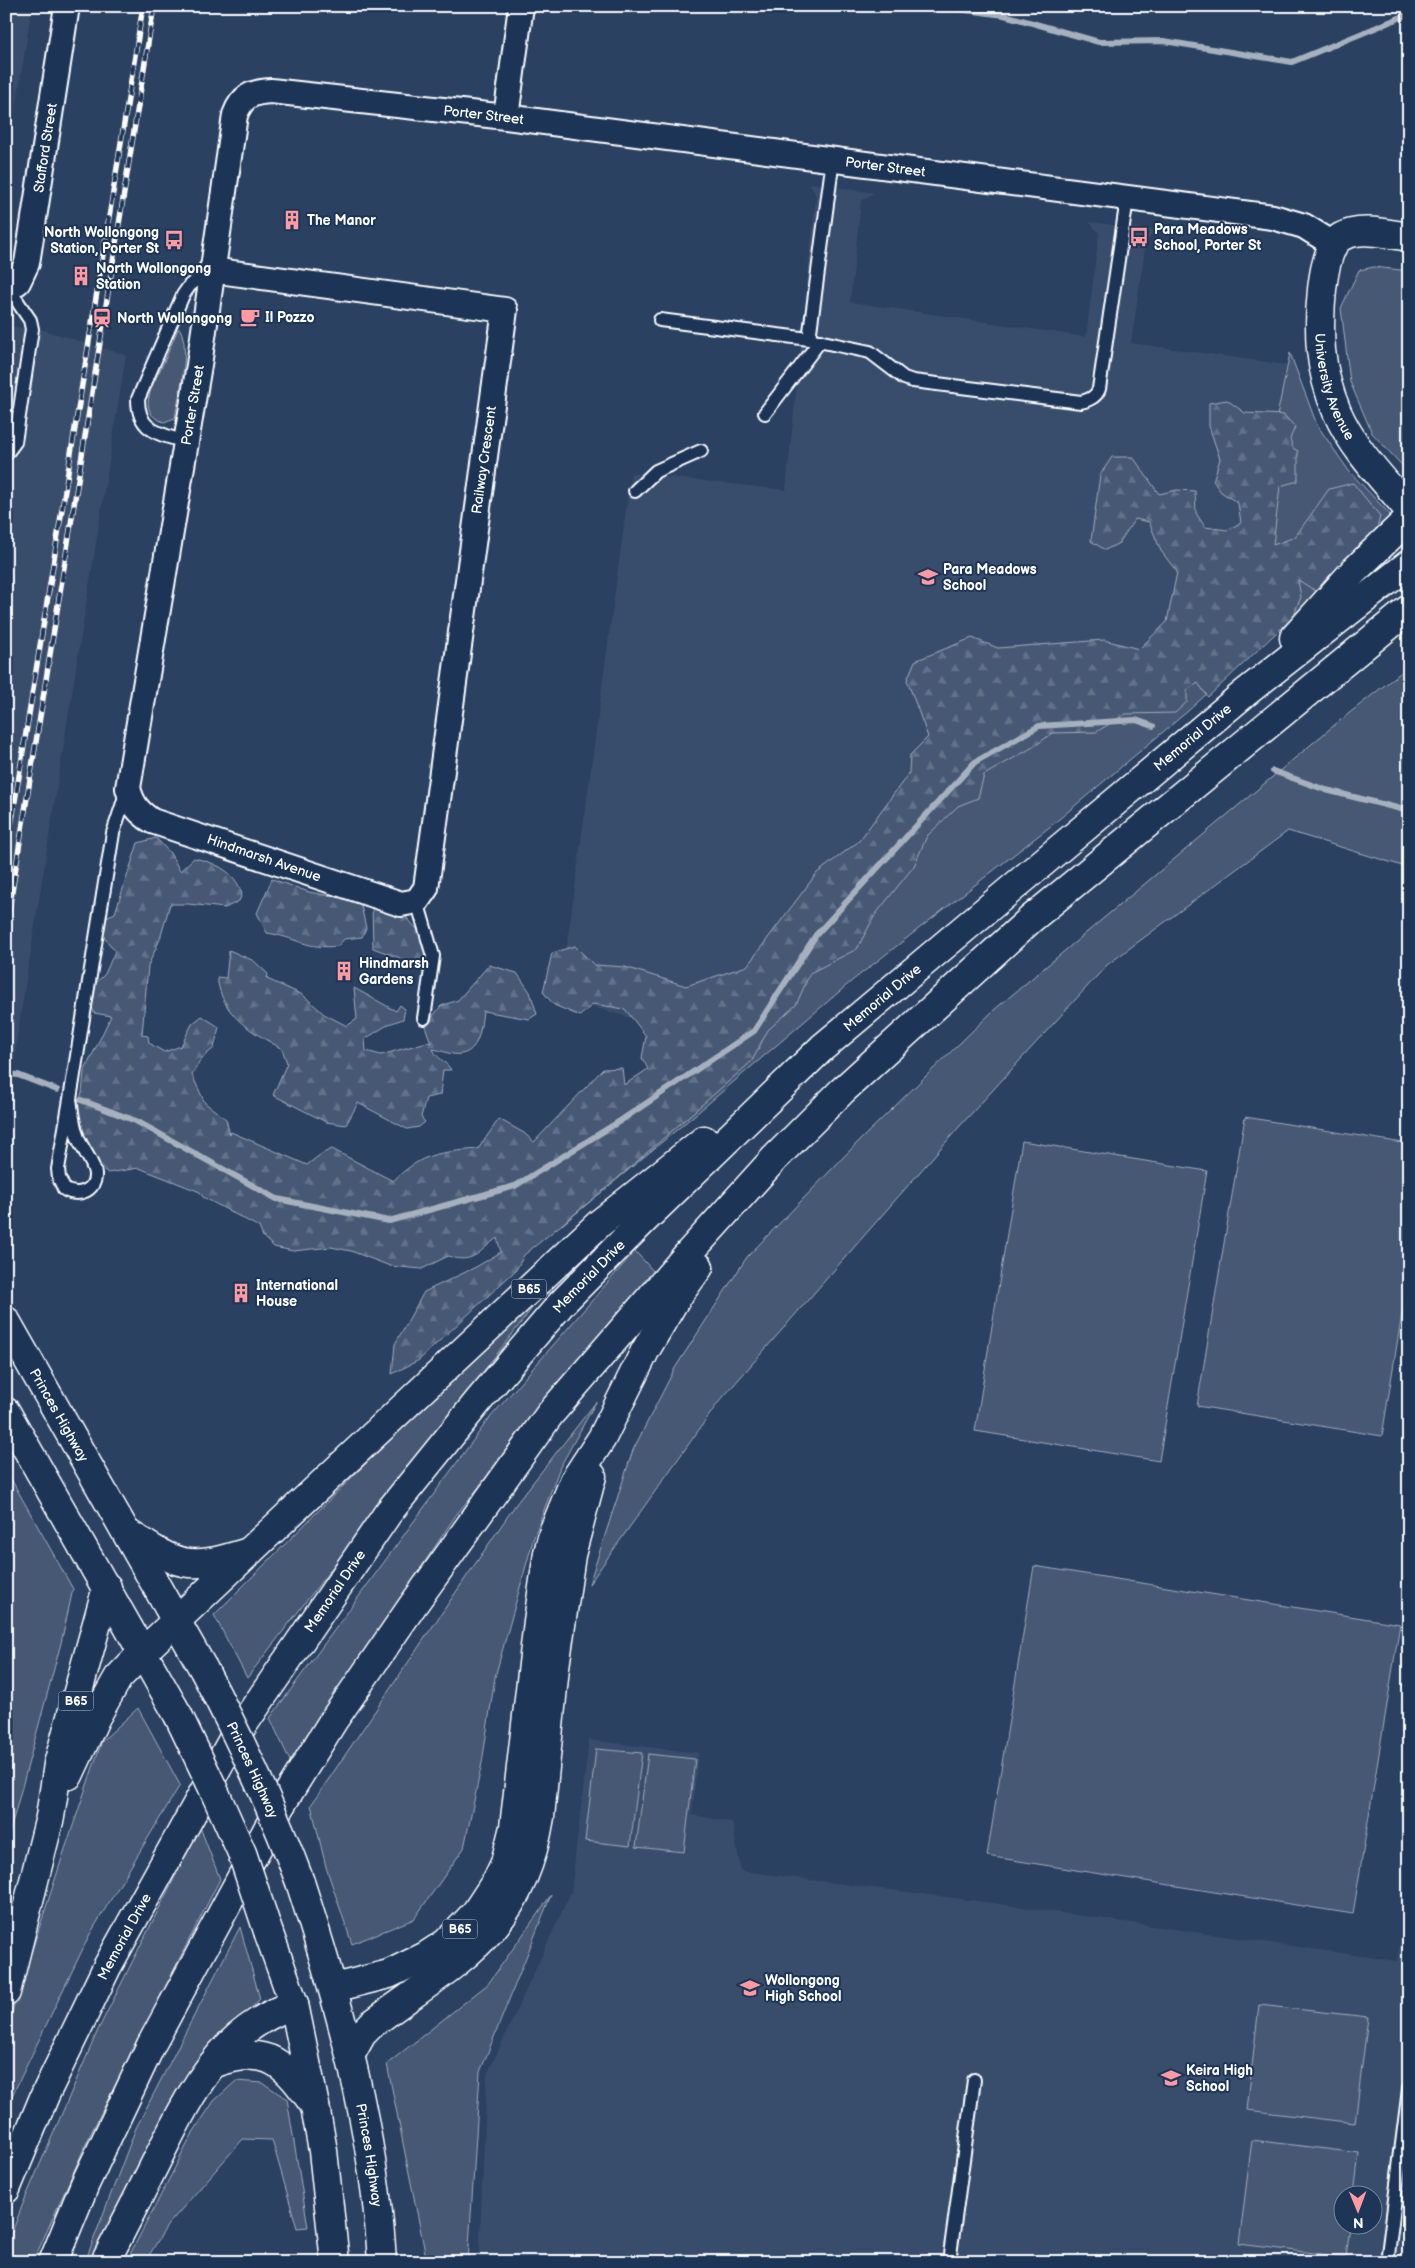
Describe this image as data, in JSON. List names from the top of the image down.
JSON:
{
  "streets": {
    "main road": [
      "University Avenue",
      "Memorial Drive",
      "B65",
      "Princes Highway"
    ],
    "street": [
      "Porter Street",
      "Stafford Street",
      "Railway Crescent",
      "Hindmarsh Avenue"
    ]
  },
  "crossings": [
    ["Porter Street", "University Avenue"],
    ["Porter Street", "Railway Crescent"],
    ["Porter Street", "Hindmarsh Avenue"],
    ["Railway Crescent", "Hindmarsh Avenue"],
    ["Memorial Drive", "B65"],
    ["B65", "Princes Highway"]
  ],
  "places": {
    "building": [
      "The Manor",
      "North Wollongong Station",
      "Hindmarsh Gardens",
      "International House"
    ],
    "bus stop": ["Para Meadows School, Porter St", "North Wollongong Station, Porter St"],
    "cafe": ["Il Pozzo"],
    "station": ["North Wollongong"],
    "school or university": ["Para Meadows School", "Wollongong High School", "Keira High School"]
  },
  "north": "bottom"
}
